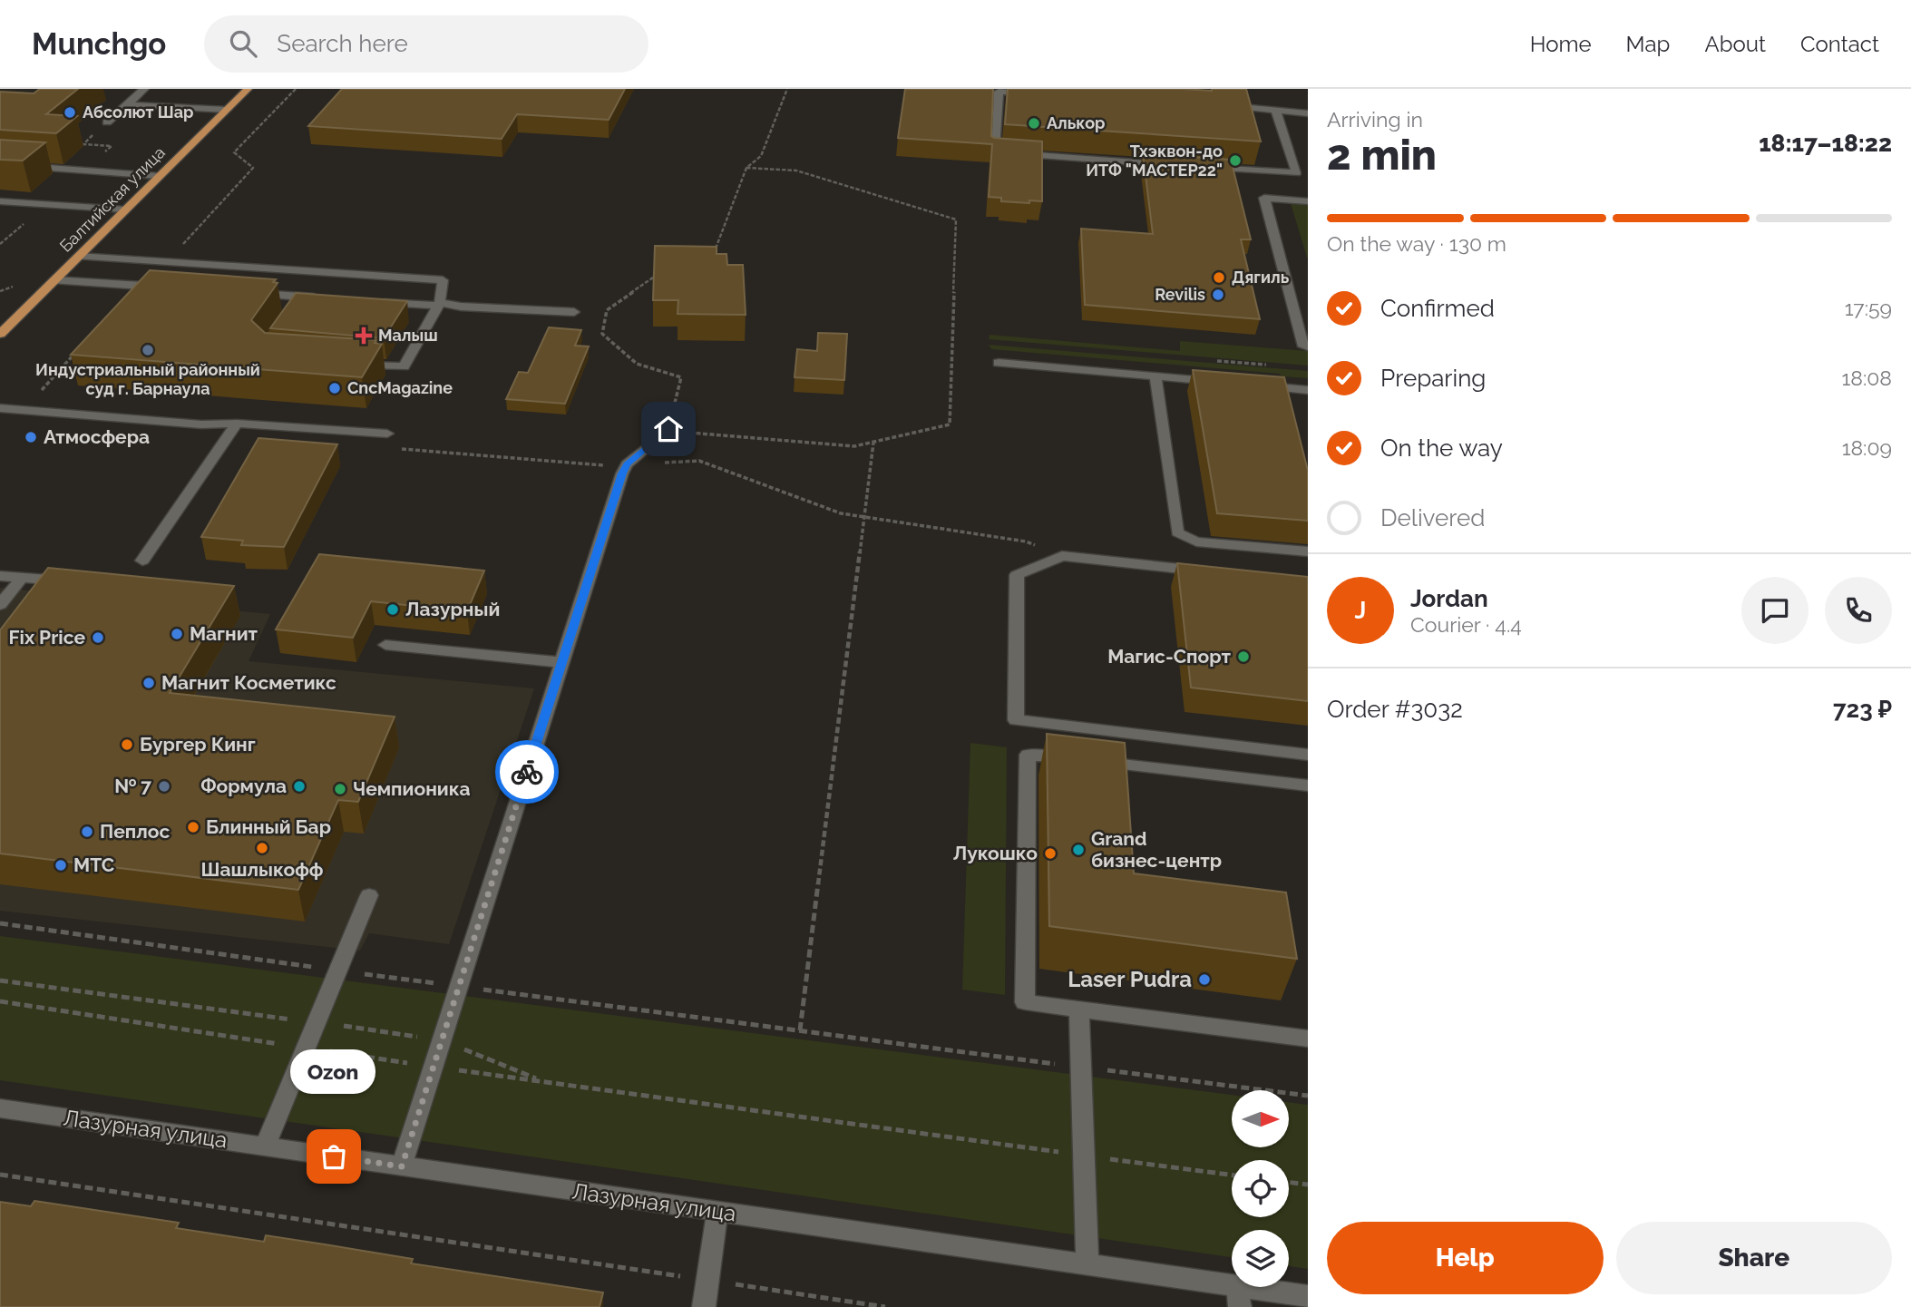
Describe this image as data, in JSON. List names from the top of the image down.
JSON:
{
  "streets": {
    "main road": ["Балтийская улица"],
    "street": ["Лазурная улица"]
  },
  "places": {
    "other": [
      "Абсолют Шар",
      "Алькор",
      "Тхэквон-до ИТФ \"МАСТЕР22\"",
      "Дягиль",
      "Revilis",
      "Индустриальный районный суд г. Барнаула",
      "CncMagazine",
      "Атмосфера",
      "Лазурный",
      "Магнит",
      "Fix Price",
      "Магис-Спорт",
      "Магнит Косметикс",
      "Бургер Кинг",
      "№ 7",
      "Формула",
      "Чемпионика",
      "Блинный Бар",
      "Пеплос",
      "Шашлыкофф",
      "Grand бизнес-центр",
      "Лукошко",
      "МТС",
      "Laser Pudra",
      "Ozon"
    ],
    "health": ["Малыш"]
  },
  "north": "right",
  "page": {
    "header": "Munchgo",
    "search": "Search here",
    "nav": [
      "Home",
      "Map",
      "About",
      "Contact"
    ],
    "heading": ["2 min", "Arriving in", "18:17–18:22"],
    "panel": [
      "Jordan",
      "Courier · 4.4",
      "Order #3032",
      "723 ₽"
    ],
    "bar": "On the way · 130 m",
    "list": [
      ["Confirmed", "17:59"],
      ["Preparing", "18:08"],
      ["On the way", "18:09"],
      "Delivered"
    ],
    "round": "J",
    "bubble": "Ozon",
    "buttons": ["Help", "Share"]
  }
}
